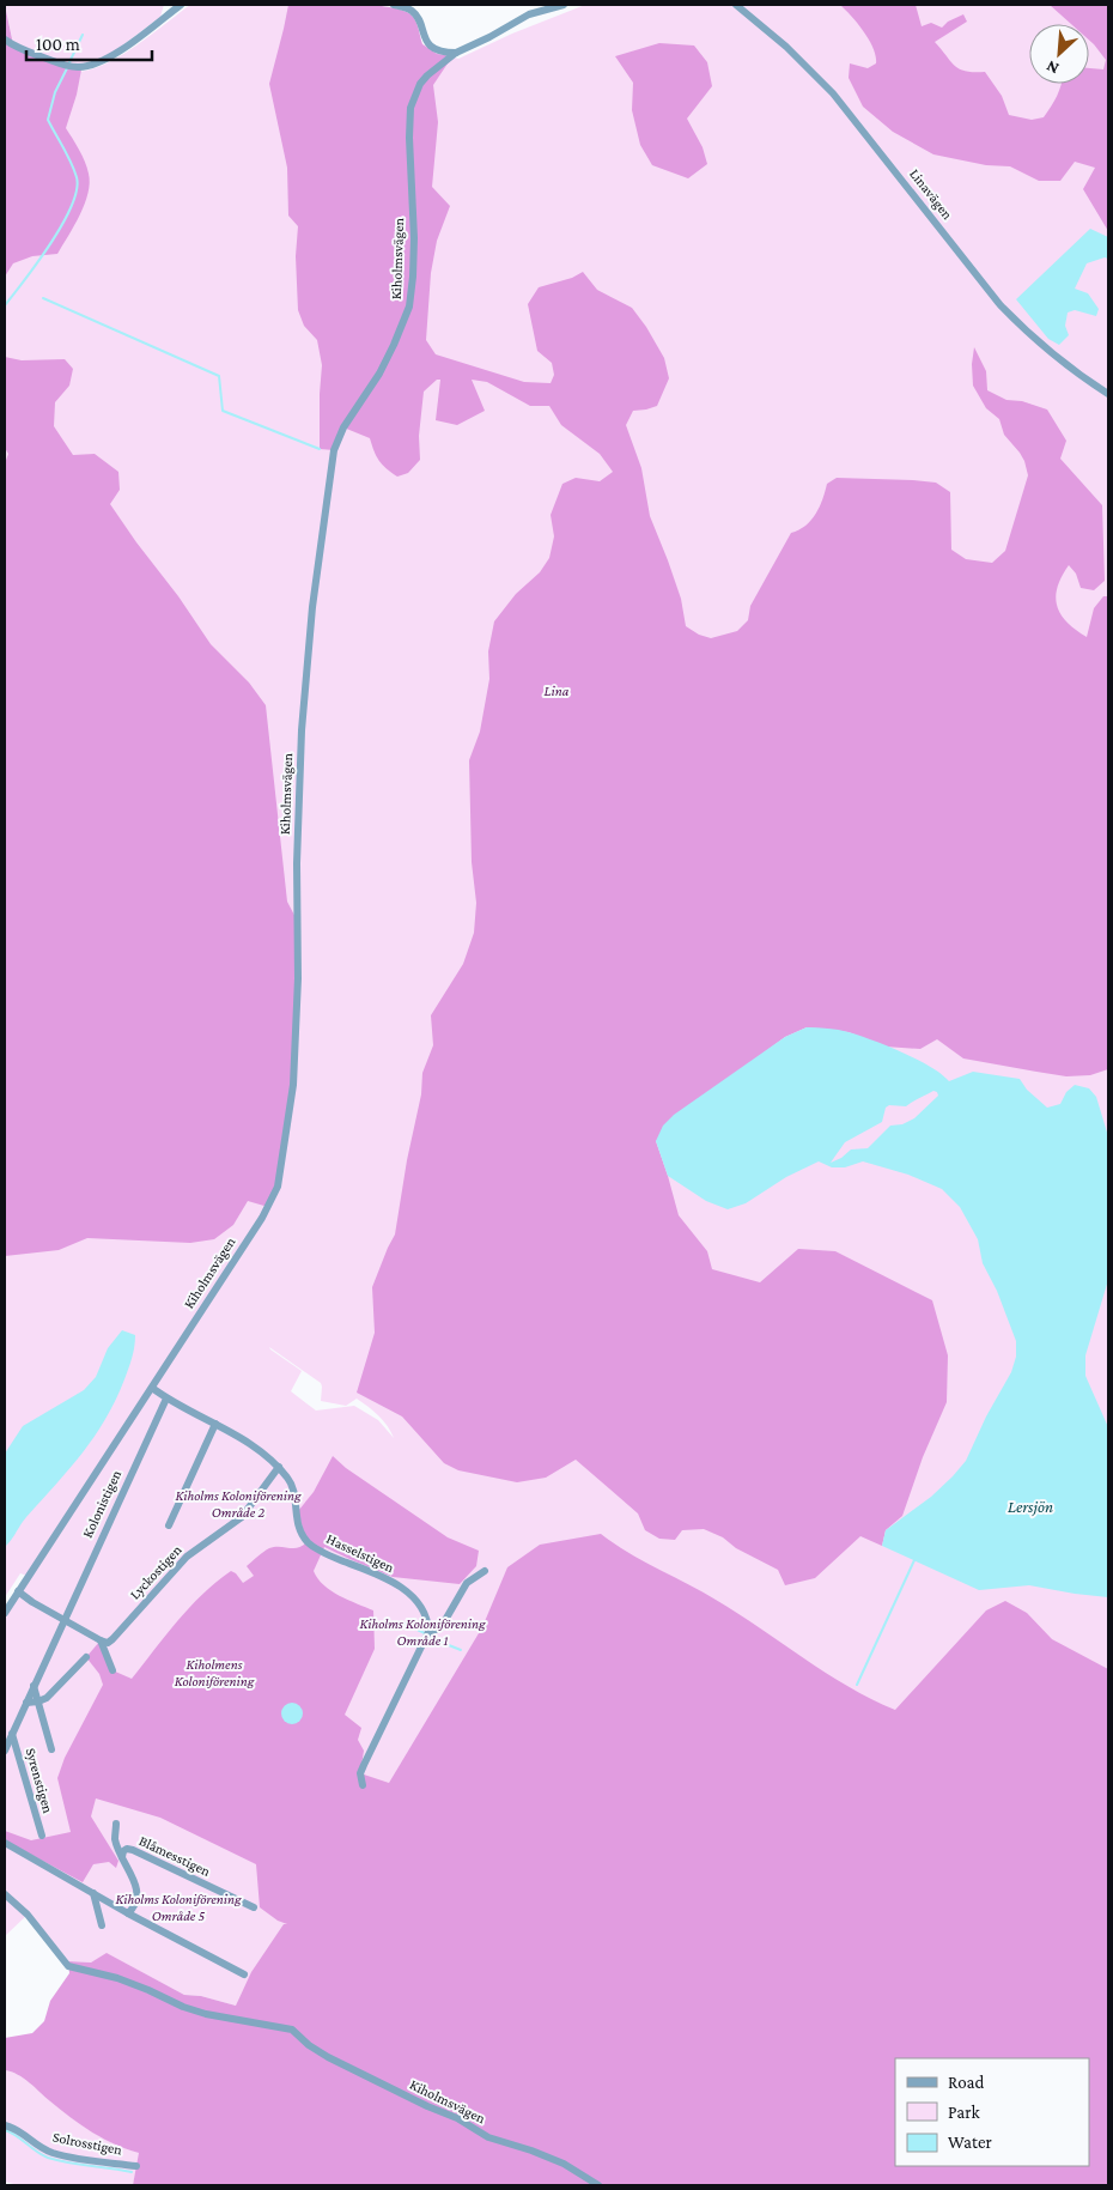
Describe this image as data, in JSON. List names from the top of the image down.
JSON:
{
  "streets": {
    "street": [
      "Linavägen",
      "Kiholmsvägen",
      "Kolonistigen",
      "Hasselstigen",
      "Lyckostigen",
      "Syrenstigen",
      "Blåmesstigen",
      "Solrosstigen"
    ]
  },
  "crossings": [
    ["Kiholmsvägen", "Hasselstigen"],
    ["Kolonistigen", "Hasselstigen"],
    ["Kolonistigen", "Syrenstigen"],
    ["Hasselstigen", "Lyckostigen"]
  ],
  "water": ["Lersjön"],
  "parks": [
    "Lina",
    "Kiholms Koloniförening Område 2",
    "Kiholms Koloniförening Område 1",
    "Kiholmens Koloniförening",
    "Kiholms Koloniförening Område 5"
  ],
  "legend": ["Road", "Park", "Water"],
  "scale_bar": "100 m",
  "north": "bottom left"
}
